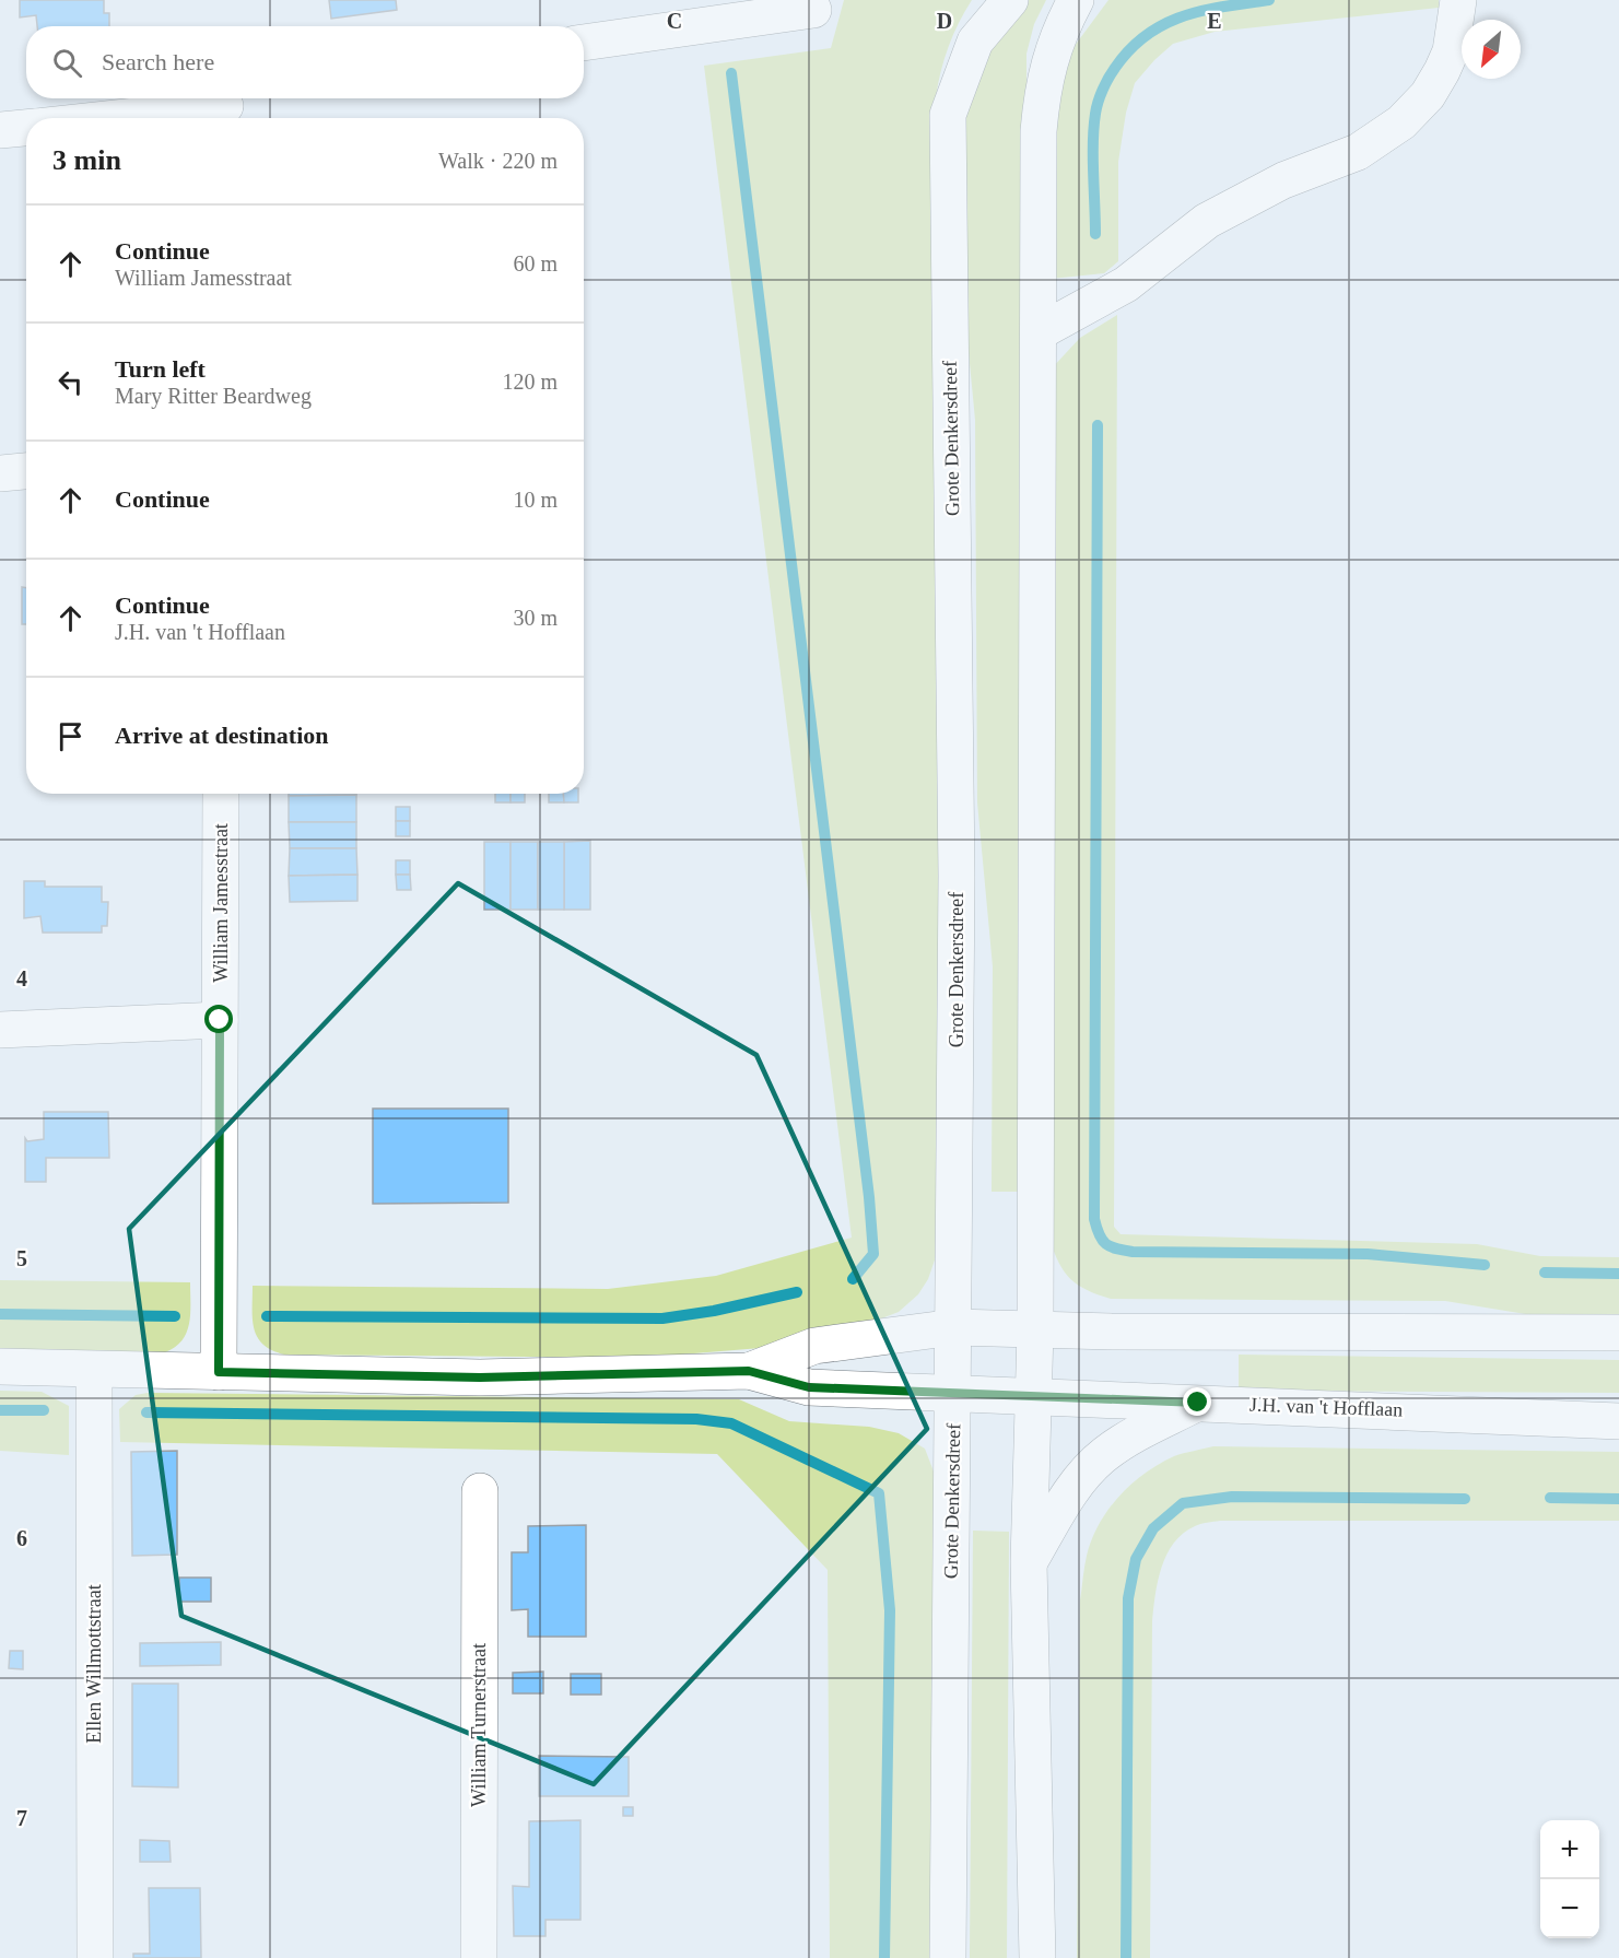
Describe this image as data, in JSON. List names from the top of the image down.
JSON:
{
  "streets": {
    "street": [
      "Grote Denkersdreef",
      "William Jamesstraat",
      "J.H. van 't Hofflaan",
      "Ellen Willmottstraat",
      "William Turnerstraat"
    ]
  },
  "crossings": [
    ["Grote Denkersdreef", "J.H. van 't Hofflaan"]
  ],
  "north": "bottom left",
  "page": {
    "search": "Search here",
    "heading": ["3 min", "Walk · 220 m"],
    "list": [
      ["Continue", "William Jamesstraat", "60 m"],
      ["Turn left", "Mary Ritter Beardweg", "120 m"],
      ["Continue", "10 m"],
      ["Continue", "J.H. van 't Hofflaan", "30 m"],
      "Arrive at destination"
    ],
    "map_buttons": ["+", "−"]
  },
  "grid": {
    "columns": ["C", "D", "E"],
    "rows": [
      "4",
      "5",
      "6",
      "7"
    ]
  }
}
